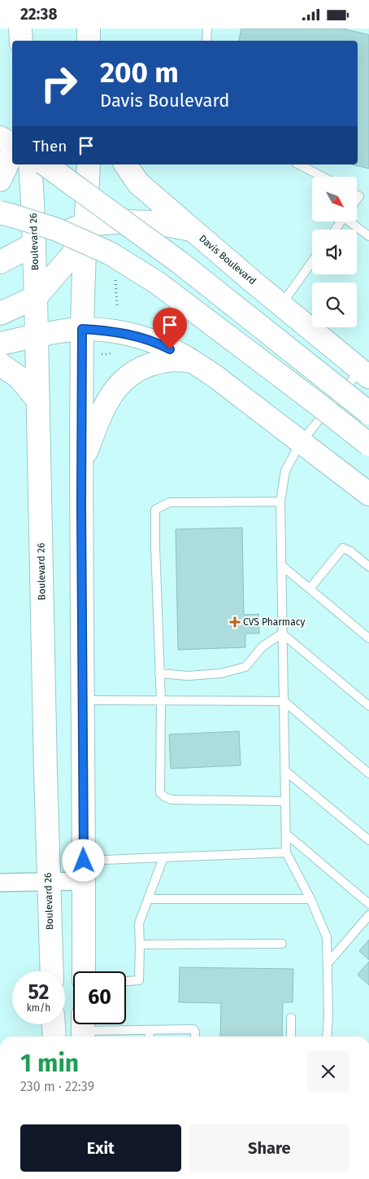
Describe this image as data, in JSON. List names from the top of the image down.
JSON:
{
  "streets": {
    "main road": ["Boulevard 26", "Davis Boulevard"]
  },
  "crossings": [
    ["Boulevard 26", "Davis Boulevard"]
  ],
  "places": {
    "health": ["CVS Pharmacy"]
  },
  "north": "bottom right",
  "page": {
    "status": "22:38",
    "turn": ["200 m", "Davis Boulevard"],
    "then": "Then",
    "speed": "52 km/h",
    "limit": "60",
    "heading": ["1 min", "230 m · 22:39"],
    "buttons": ["Exit", "Share"]
  }
}
